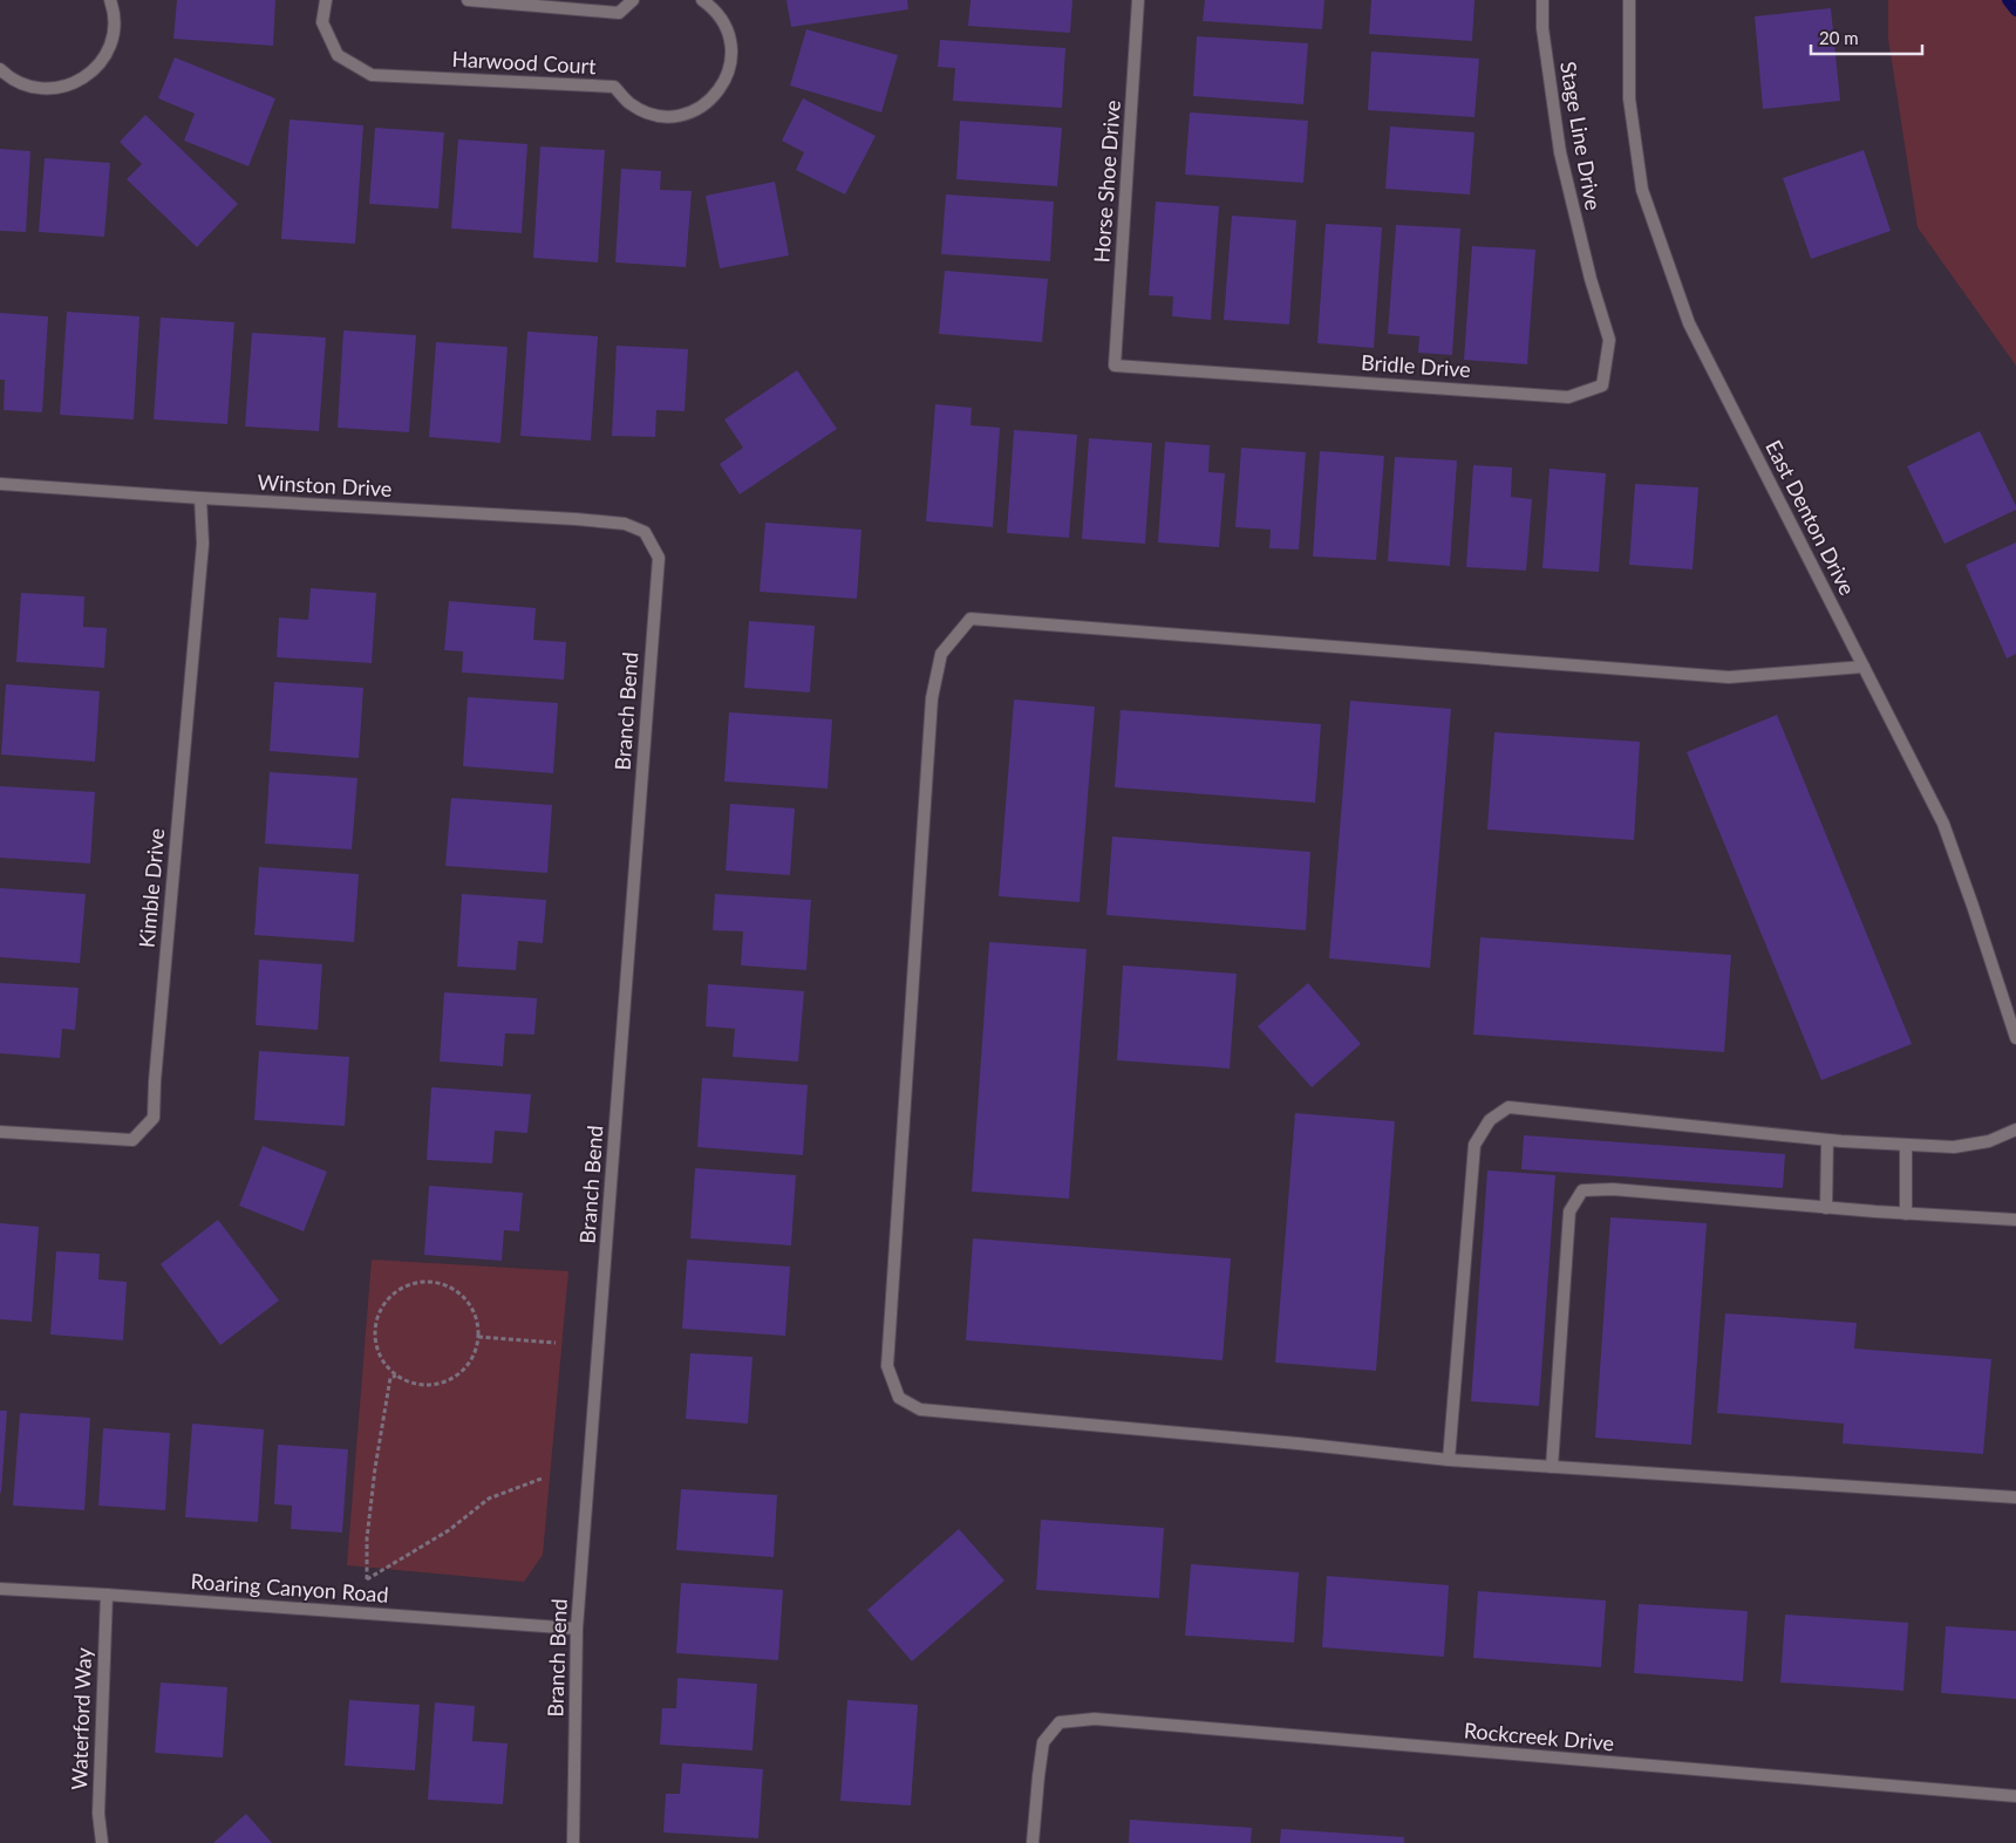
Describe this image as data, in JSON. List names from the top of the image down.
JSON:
{
  "streets": {
    "street": [
      "Harwood Court",
      "Stage Line Drive",
      "Horse Shoe Drive",
      "Bridle Drive",
      "Winston Drive",
      "East Denton Drive",
      "Branch Bend",
      "Kimble Drive",
      "Roaring Canyon Road",
      "Waterford Way",
      "Rockcreek Drive"
    ]
  },
  "crossings": [
    ["Stage Line Drive", "Bridle Drive"],
    ["Horse Shoe Drive", "Bridle Drive"],
    ["Winston Drive", "Branch Bend"],
    ["Winston Drive", "Kimble Drive"],
    ["Branch Bend", "Roaring Canyon Road"],
    ["Roaring Canyon Road", "Waterford Way"]
  ],
  "scale_bar": "20 m"
}
